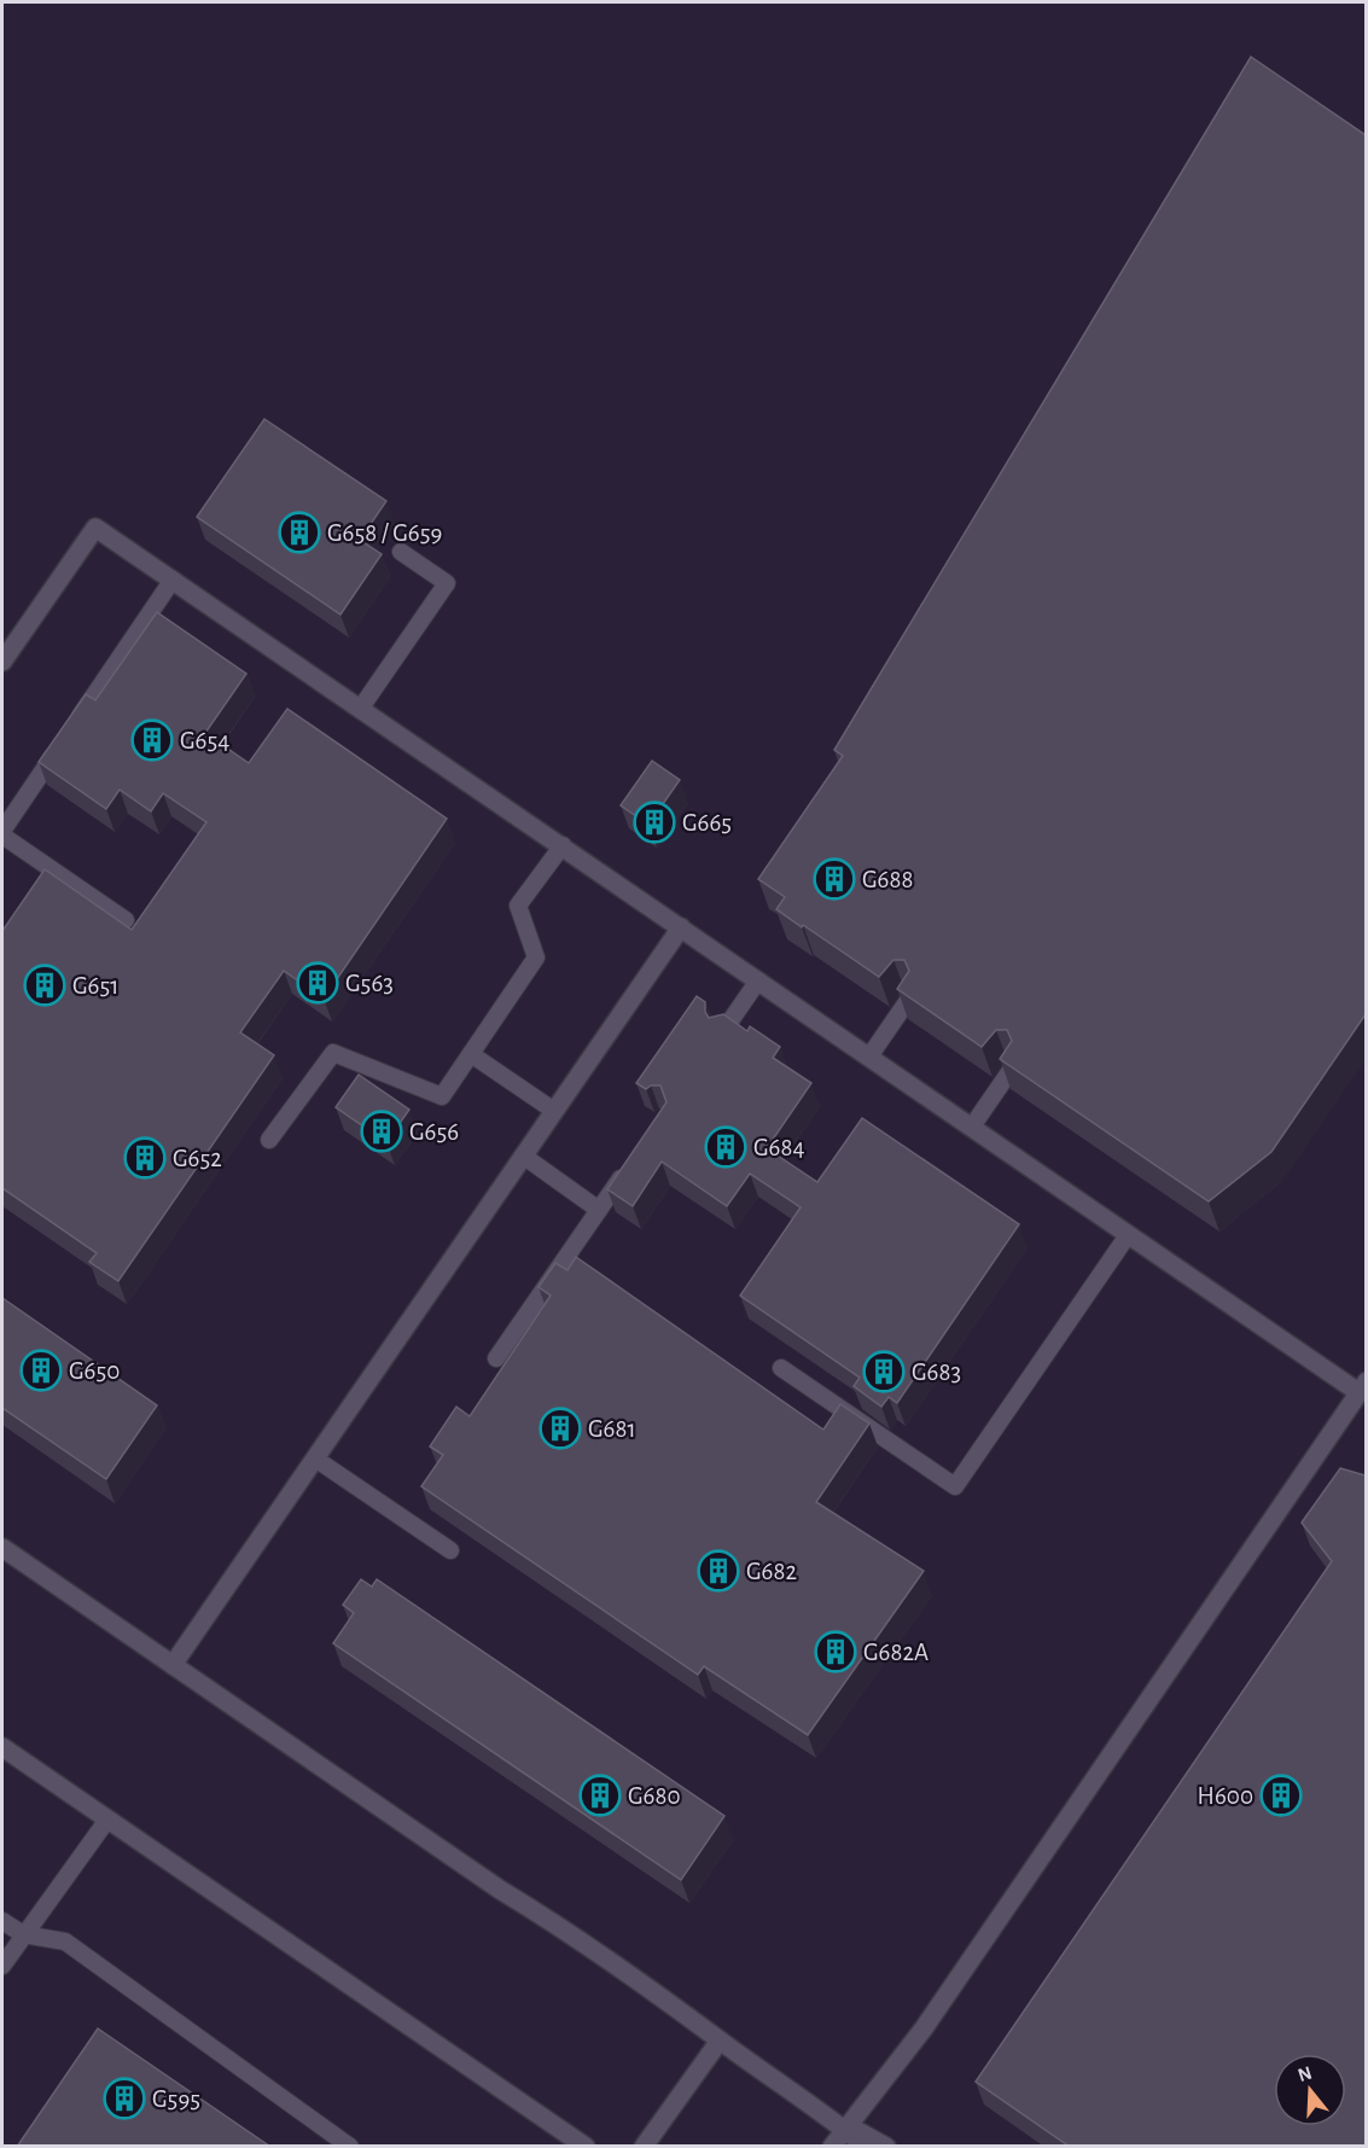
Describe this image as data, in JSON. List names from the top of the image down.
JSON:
{
  "places": {
    "building": [
      "G658 / G659",
      "G654",
      "G665",
      "G688",
      "G563",
      "G651",
      "G656",
      "G684",
      "G652",
      "G650",
      "G683",
      "G681",
      "G682",
      "G682A",
      "G680",
      "H600",
      "G595"
    ]
  },
  "north": "top"
}
